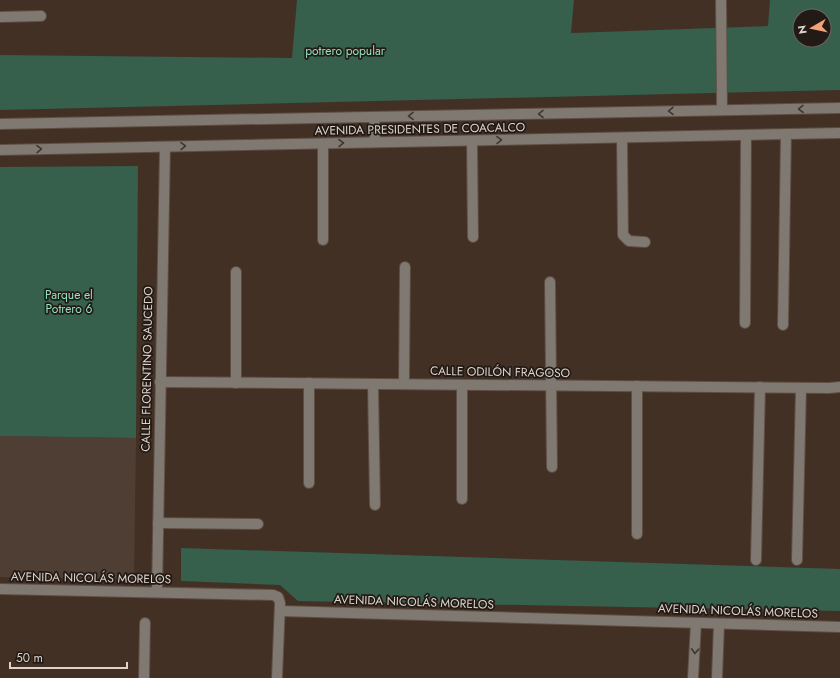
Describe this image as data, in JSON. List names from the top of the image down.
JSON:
{
  "streets": {
    "street": [
      "AVENIDA PRESIDENTES DE COACALCO",
      "CALLE FLORENTINO SAUCEDO",
      "CALLE ODILÓN FRAGOSO",
      "AVENIDA NICOLÁS MORELOS"
    ]
  },
  "crossings": [
    ["AVENIDA PRESIDENTES DE COACALCO", "CALLE FLORENTINO SAUCEDO"],
    ["CALLE FLORENTINO SAUCEDO", "CALLE ODILÓN FRAGOSO"],
    ["CALLE FLORENTINO SAUCEDO", "AVENIDA NICOLÁS MORELOS"]
  ],
  "parks": ["potrero popular", "Parque el Potrero 6"],
  "scale_bar": "50 m",
  "north": "left"
}
